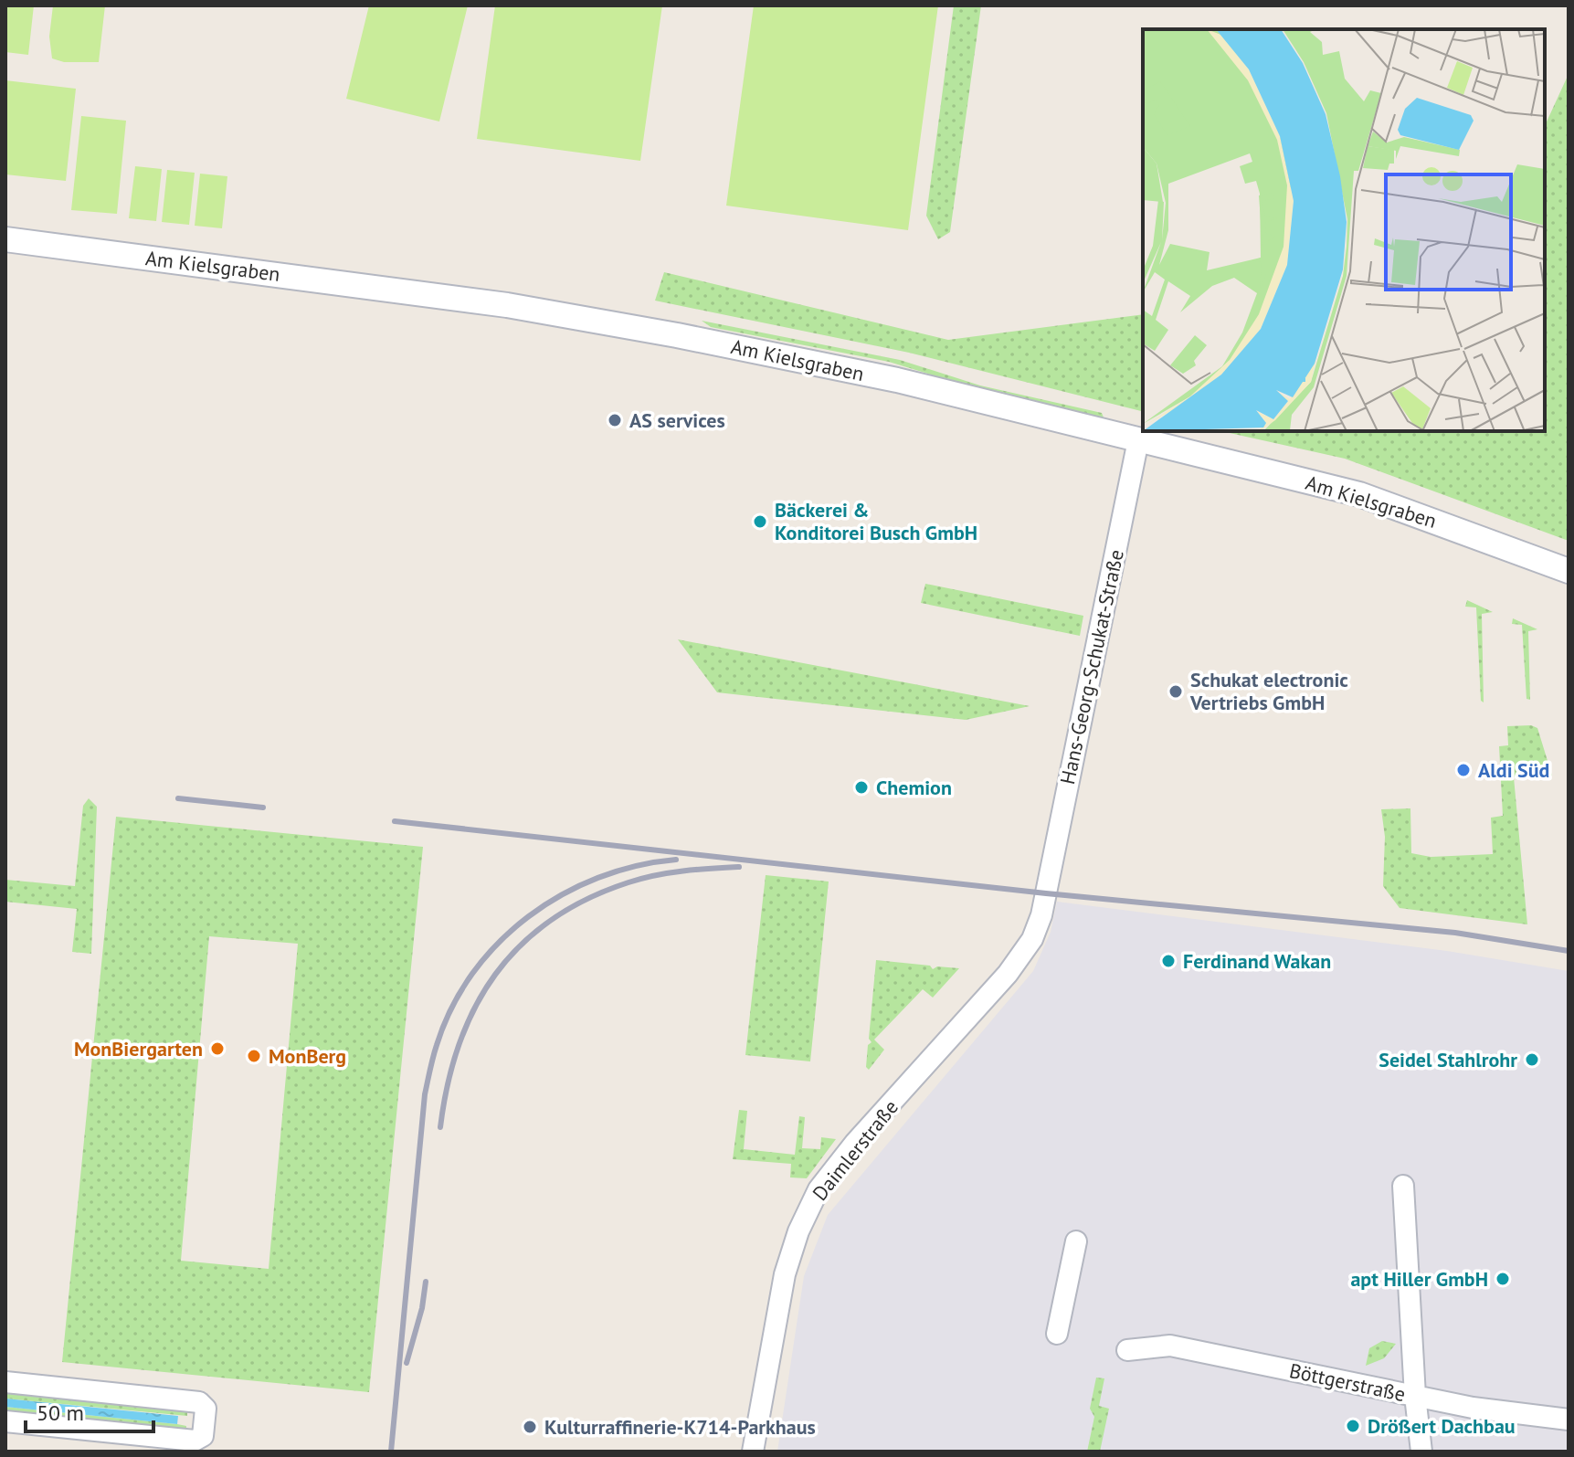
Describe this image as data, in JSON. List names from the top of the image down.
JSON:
{
  "streets": {
    "street": [
      "Am Kielsgraben",
      "Hans-Georg-Schukat-Straße",
      "Daimlerstraße",
      "Böttgerstraße"
    ]
  },
  "crossings": [
    ["Am Kielsgraben", "Hans-Georg-Schukat-Straße"],
    ["Hans-Georg-Schukat-Straße", "Daimlerstraße"]
  ],
  "places": [
    "AS services",
    "Bäckerei & Konditorei Busch GmbH",
    "Schukat electronic Vertriebs GmbH",
    "Aldi Süd",
    "Chemion",
    "Ferdinand Wakan",
    "MonBiergarten",
    "MonBerg",
    "Seidel Stahlrohr",
    "apt Hiller GmbH",
    "Drößert Dachbau",
    "Kulturraffinerie-K714-Parkhaus"
  ],
  "scale_bar": "50 m"
}
